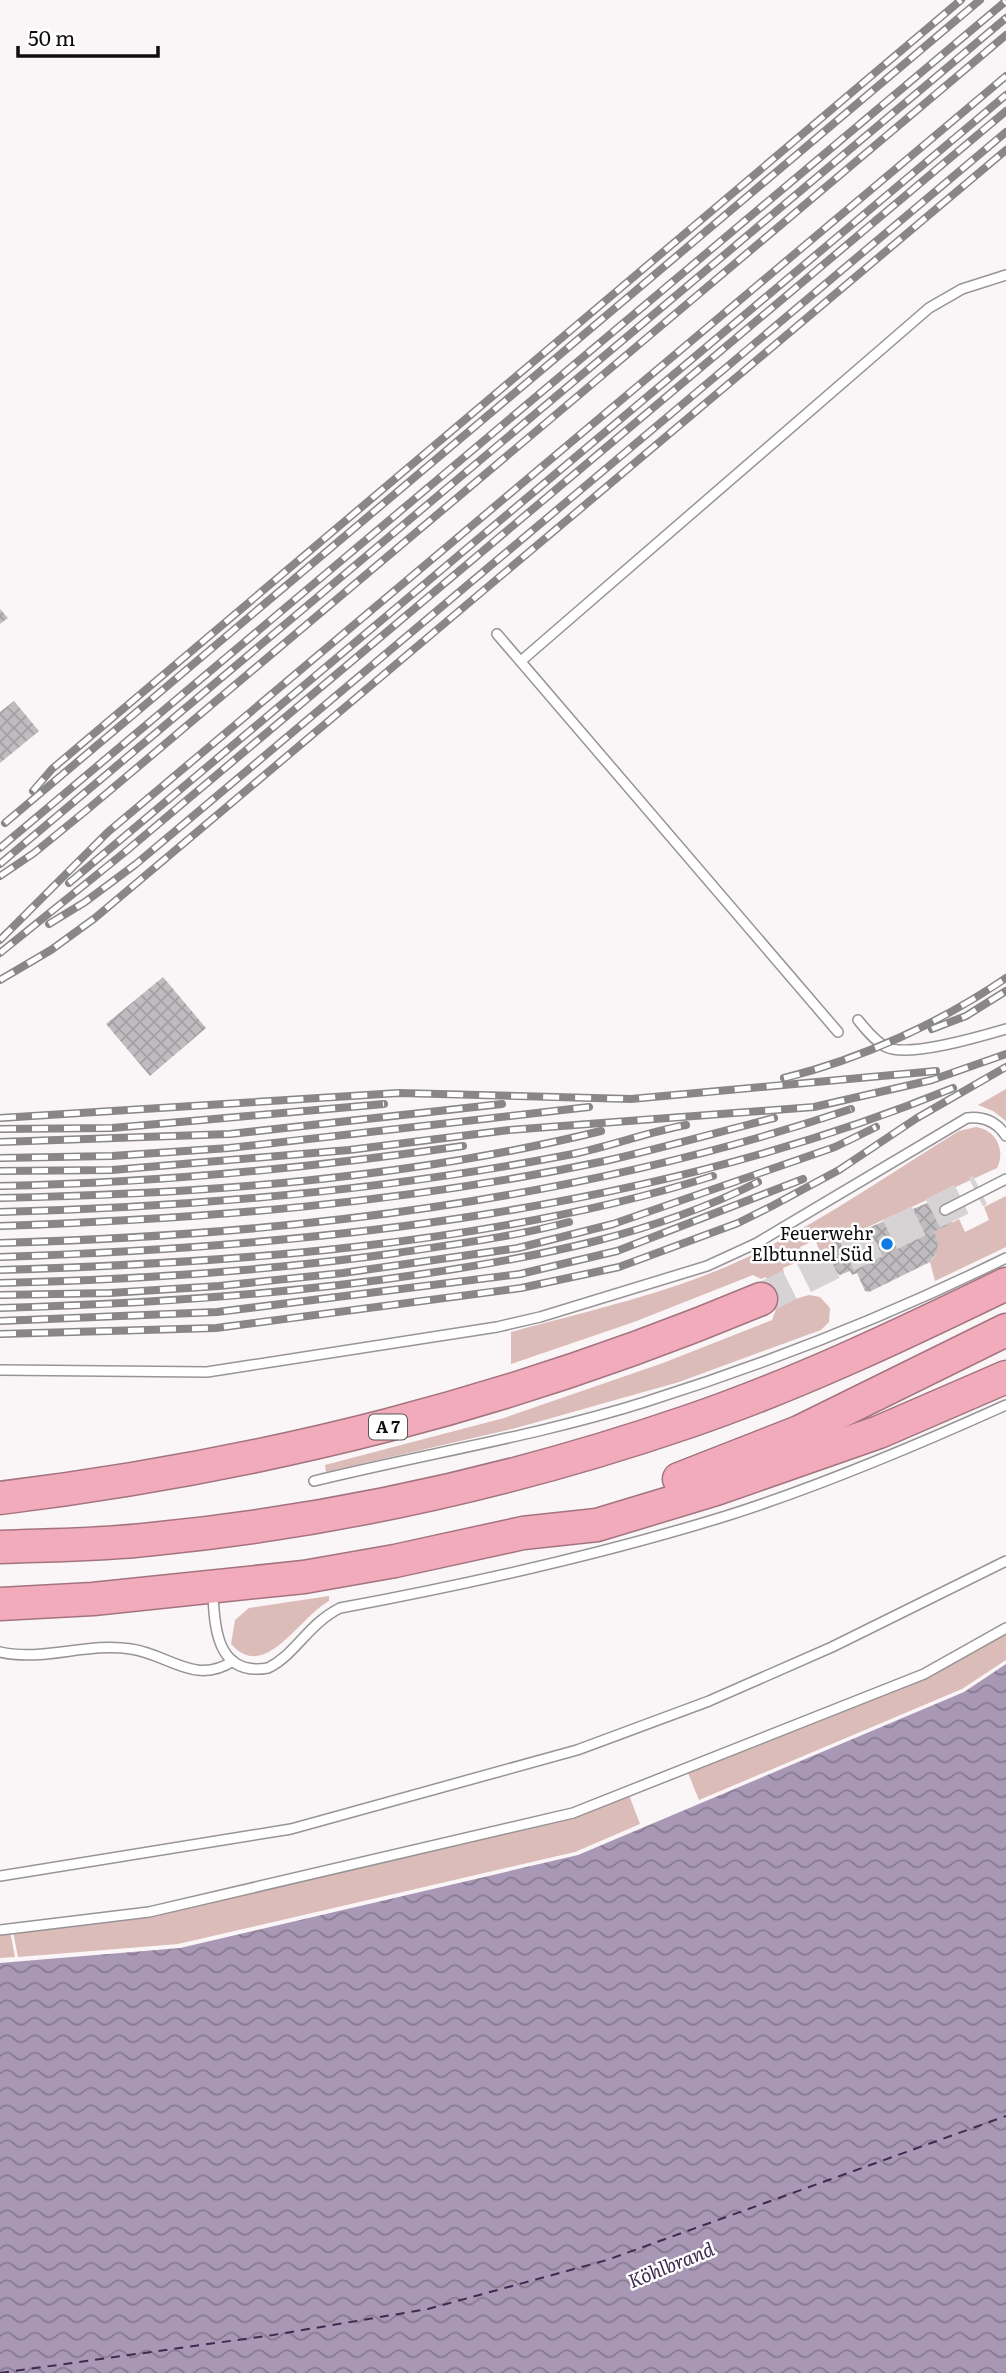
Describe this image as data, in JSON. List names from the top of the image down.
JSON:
{
  "streets": {
    "highway": ["A 7"]
  },
  "water": ["Köhlbrand"],
  "places": ["Feuerwehr Elbtunnel Süd"],
  "scale_bar": "50 m"
}
